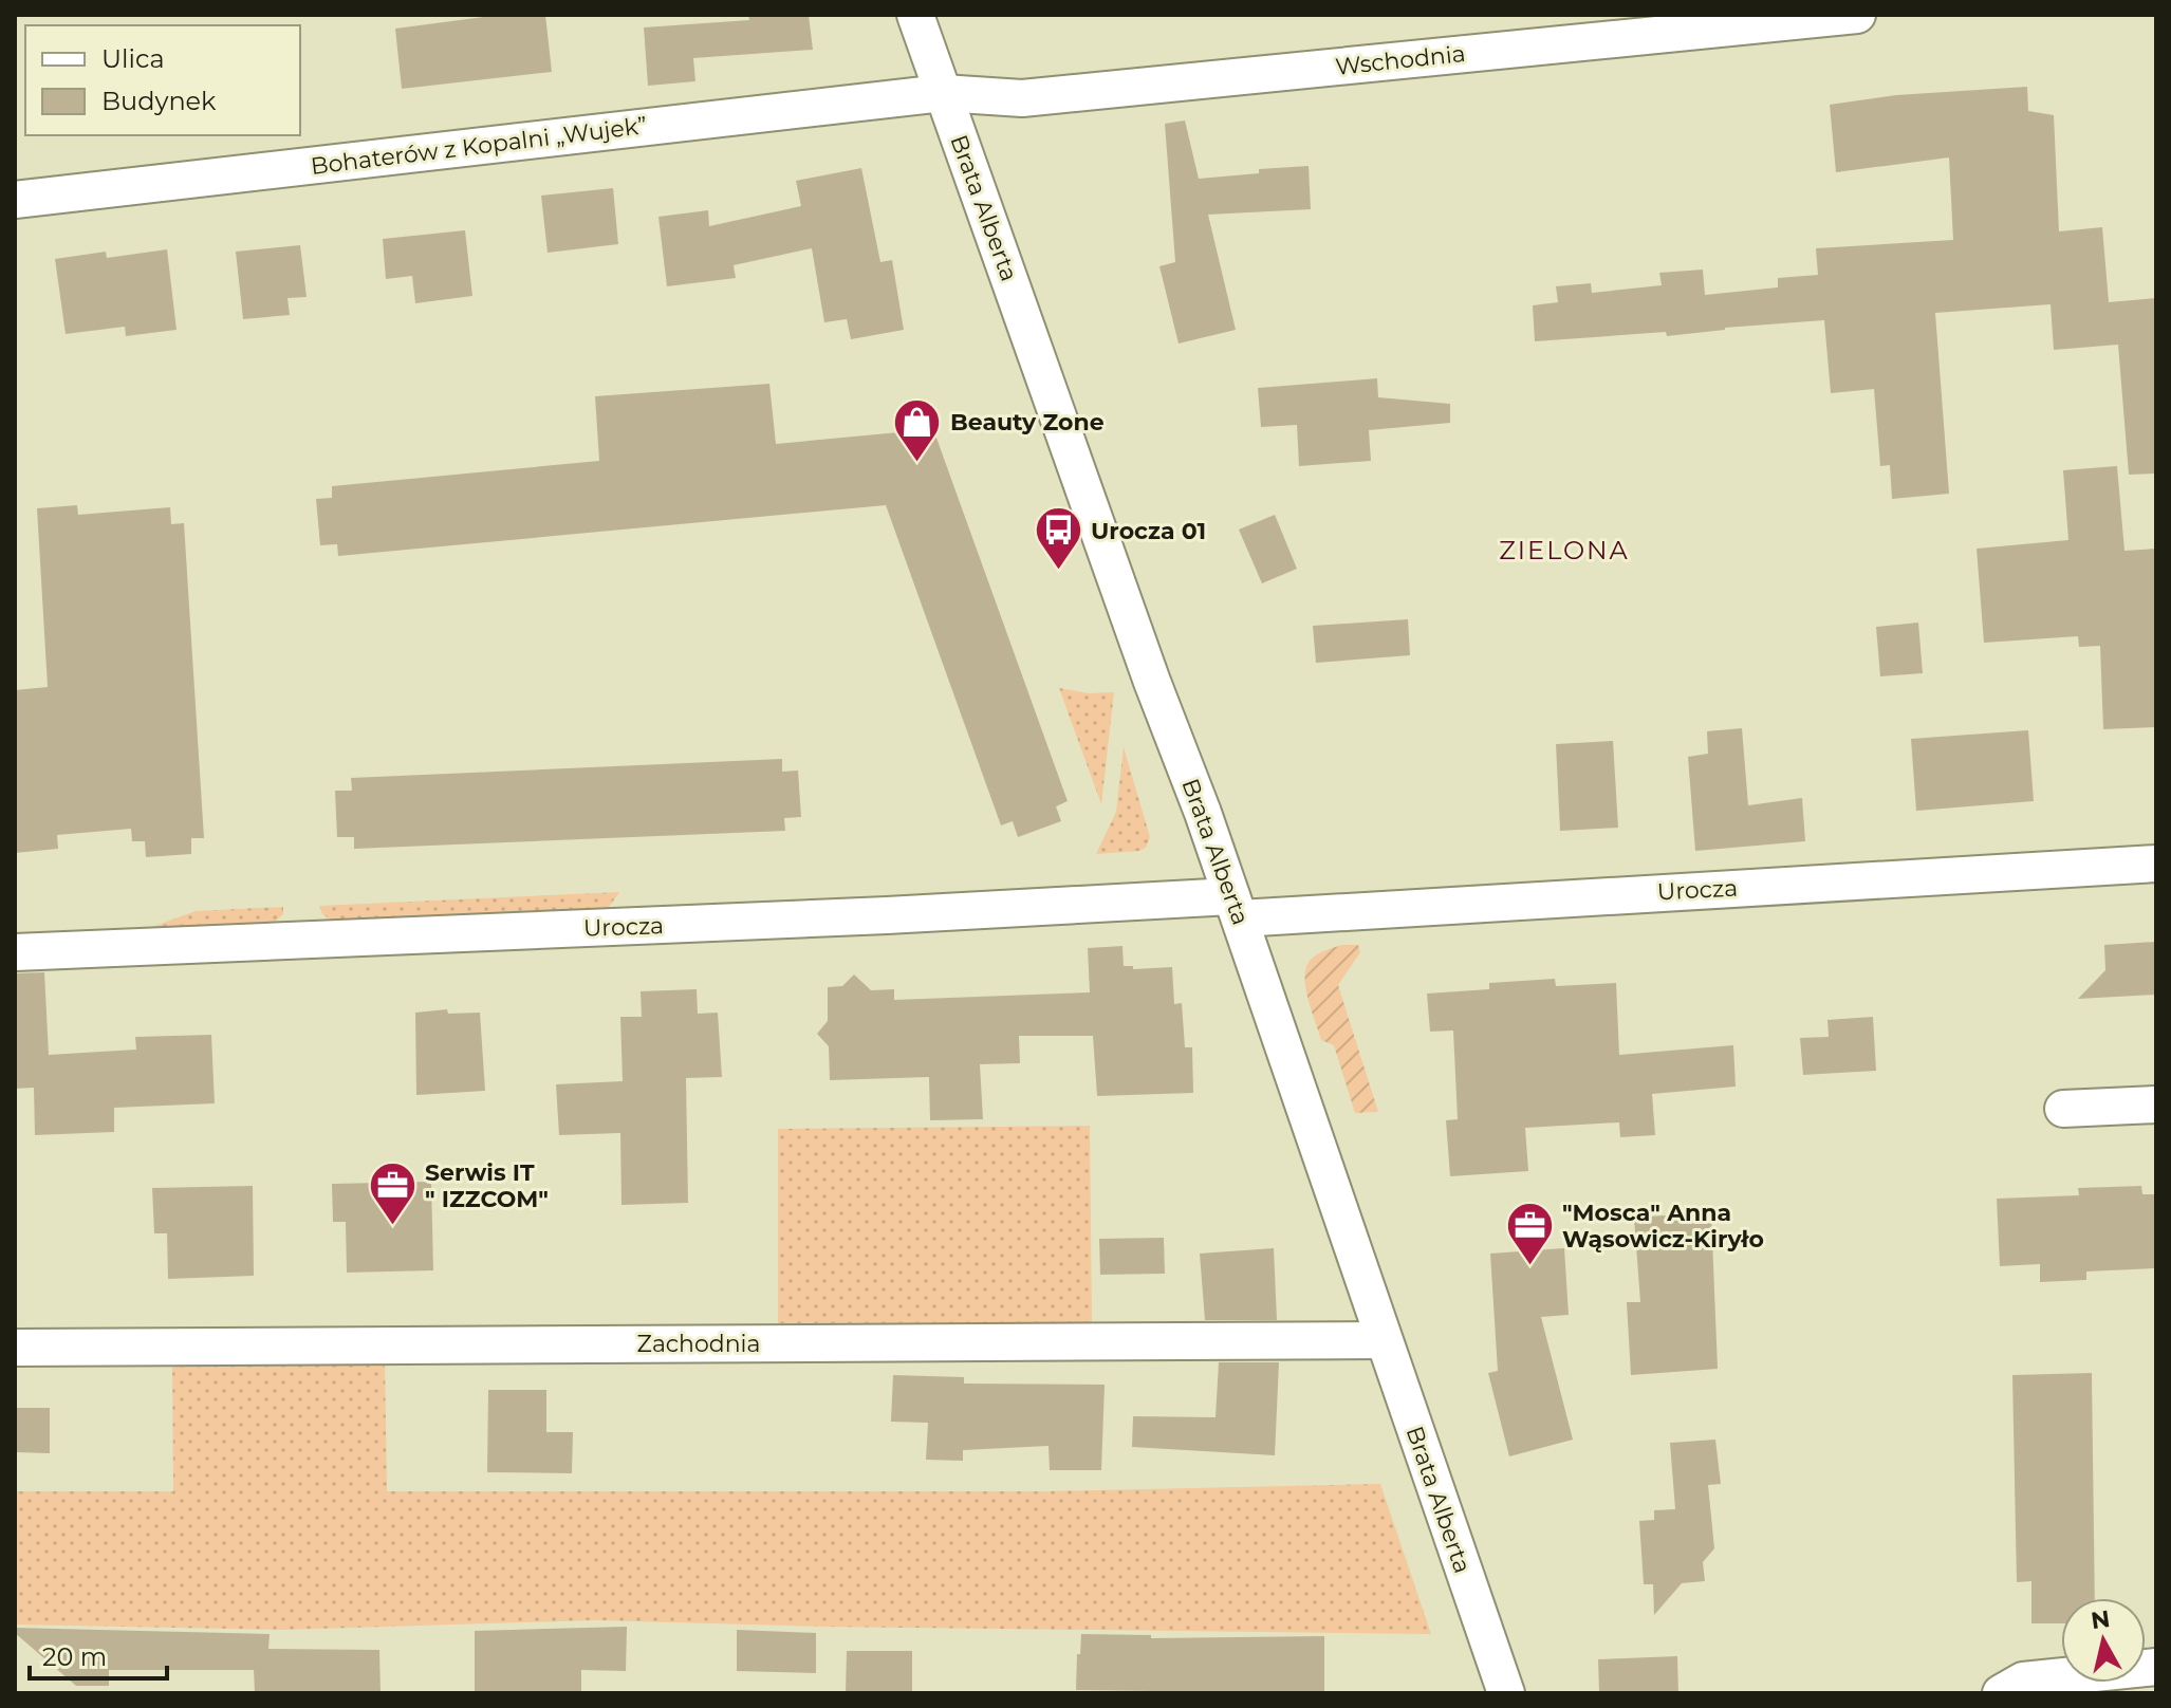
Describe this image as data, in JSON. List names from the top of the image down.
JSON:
{
  "streets": {
    "street": [
      "Wschodnia",
      "Bohaterów z Kopalni „Wujek”",
      "Brata Alberta",
      "Urocza",
      "Zachodnia"
    ]
  },
  "crossings": [
    ["Wschodnia", "Bohaterów z Kopalni „Wujek”"],
    ["Wschodnia", "Brata Alberta"],
    ["Bohaterów z Kopalni „Wujek”", "Brata Alberta"],
    ["Brata Alberta", "Urocza"],
    ["Brata Alberta", "Zachodnia"]
  ],
  "districts": ["ZIELONA"],
  "places": {
    "shop": ["Beauty Zone"],
    "bus stop": ["Urocza 01"],
    "office": ["Serwis IT \" IZZCOM\"", "\"Mosca\" Anna Wąsowicz-Kiryło"]
  },
  "legend": ["Ulica", "Budynek"],
  "scale_bar": "20 m",
  "north": "top"
}
